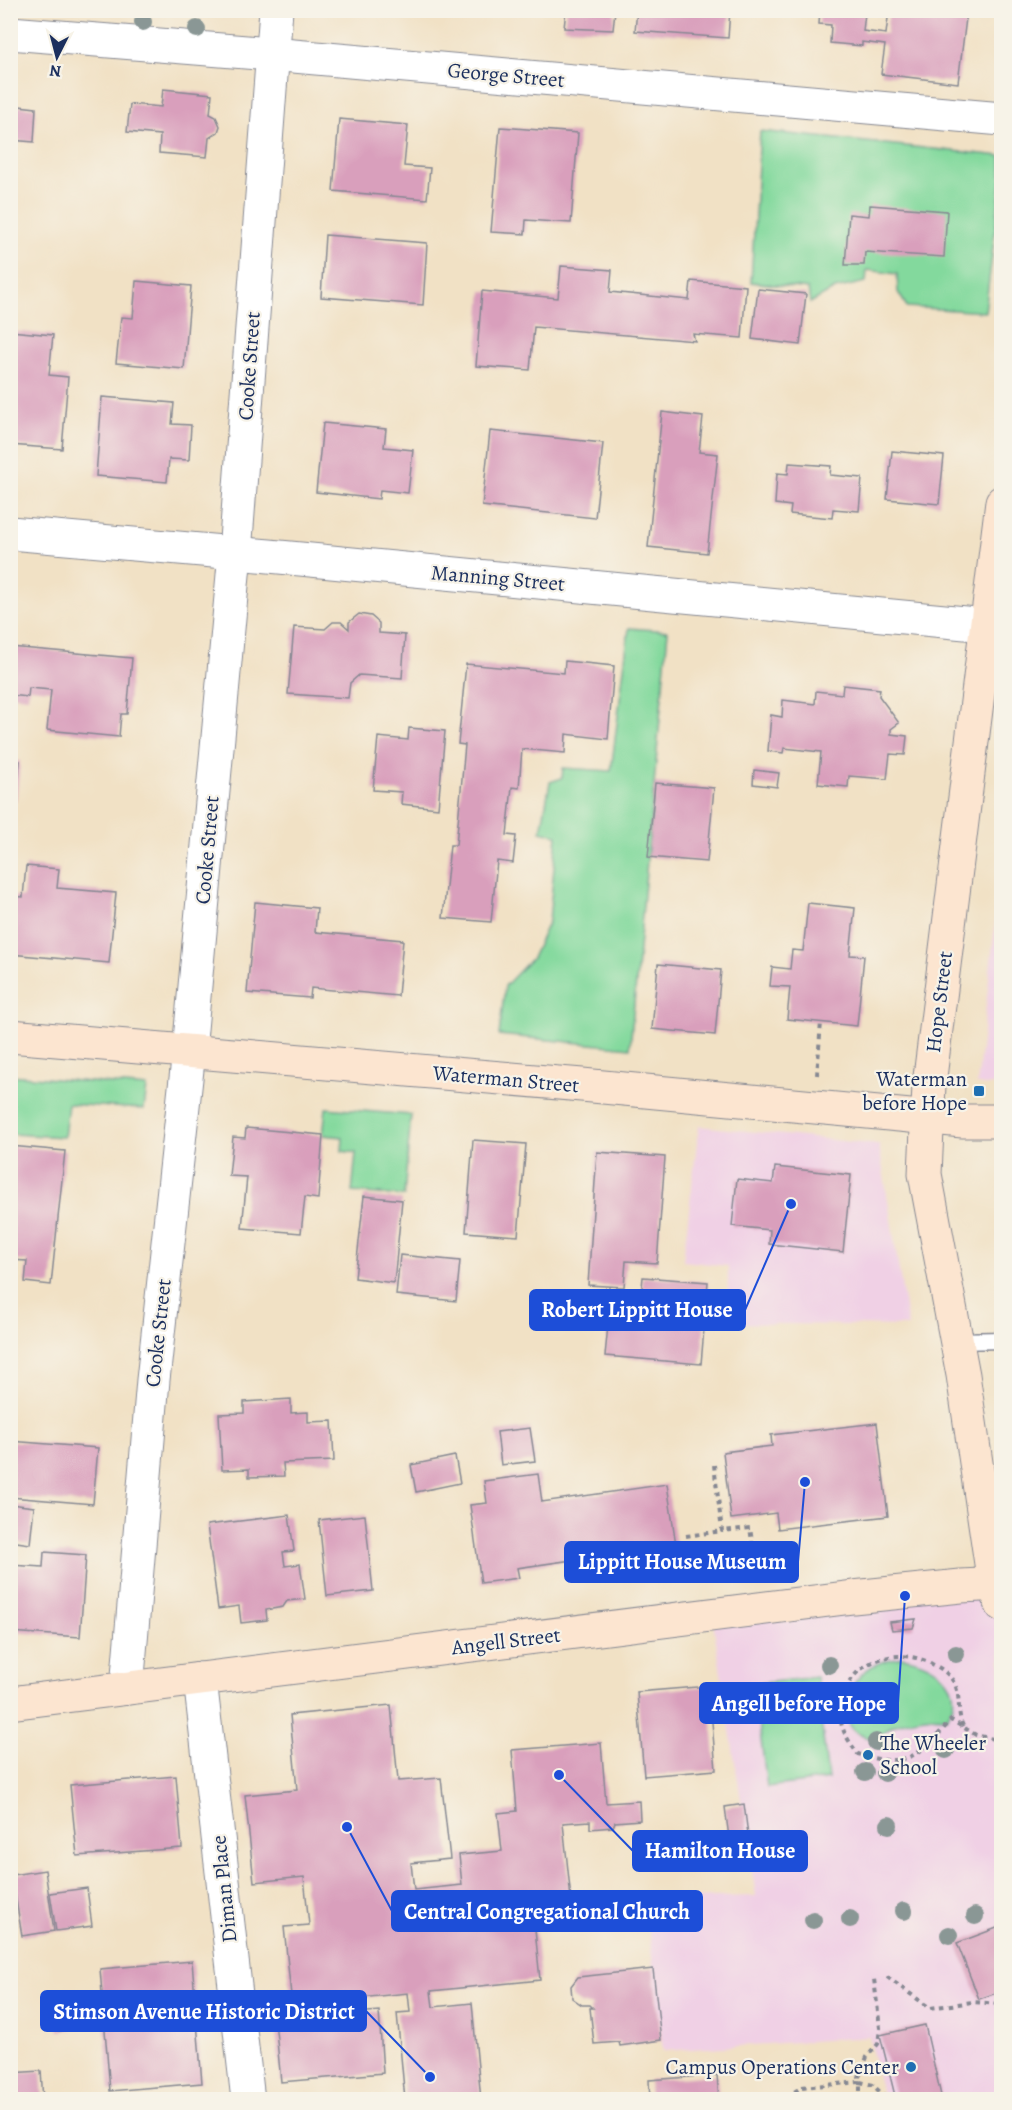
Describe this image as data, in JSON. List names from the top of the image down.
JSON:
{
  "streets": {
    "main road": ["Hope Street", "Waterman Street", "Angell Street"],
    "street": [
      "George Street",
      "Cooke Street",
      "Manning Street",
      "Diman Place"
    ]
  },
  "crossings": [
    ["George Street", "Cooke Street"],
    ["Cooke Street", "Manning Street"],
    ["Cooke Street", "Waterman Street"],
    ["Cooke Street", "Angell Street"],
    ["Manning Street", "Hope Street"],
    ["Hope Street", "Waterman Street"],
    ["Hope Street", "Angell Street"],
    ["Angell Street", "Diman Place"]
  ],
  "places": {
    "transit": ["Waterman before Hope"],
    "other": [
      "Robert Lippitt House",
      "Lippitt House Museum",
      "Angell before Hope",
      "The Wheeler School",
      "Hamilton House",
      "Central Congregational Church",
      "Campus Operations Center",
      "Stimson Avenue Historic District"
    ]
  },
  "north": "bottom"
}
